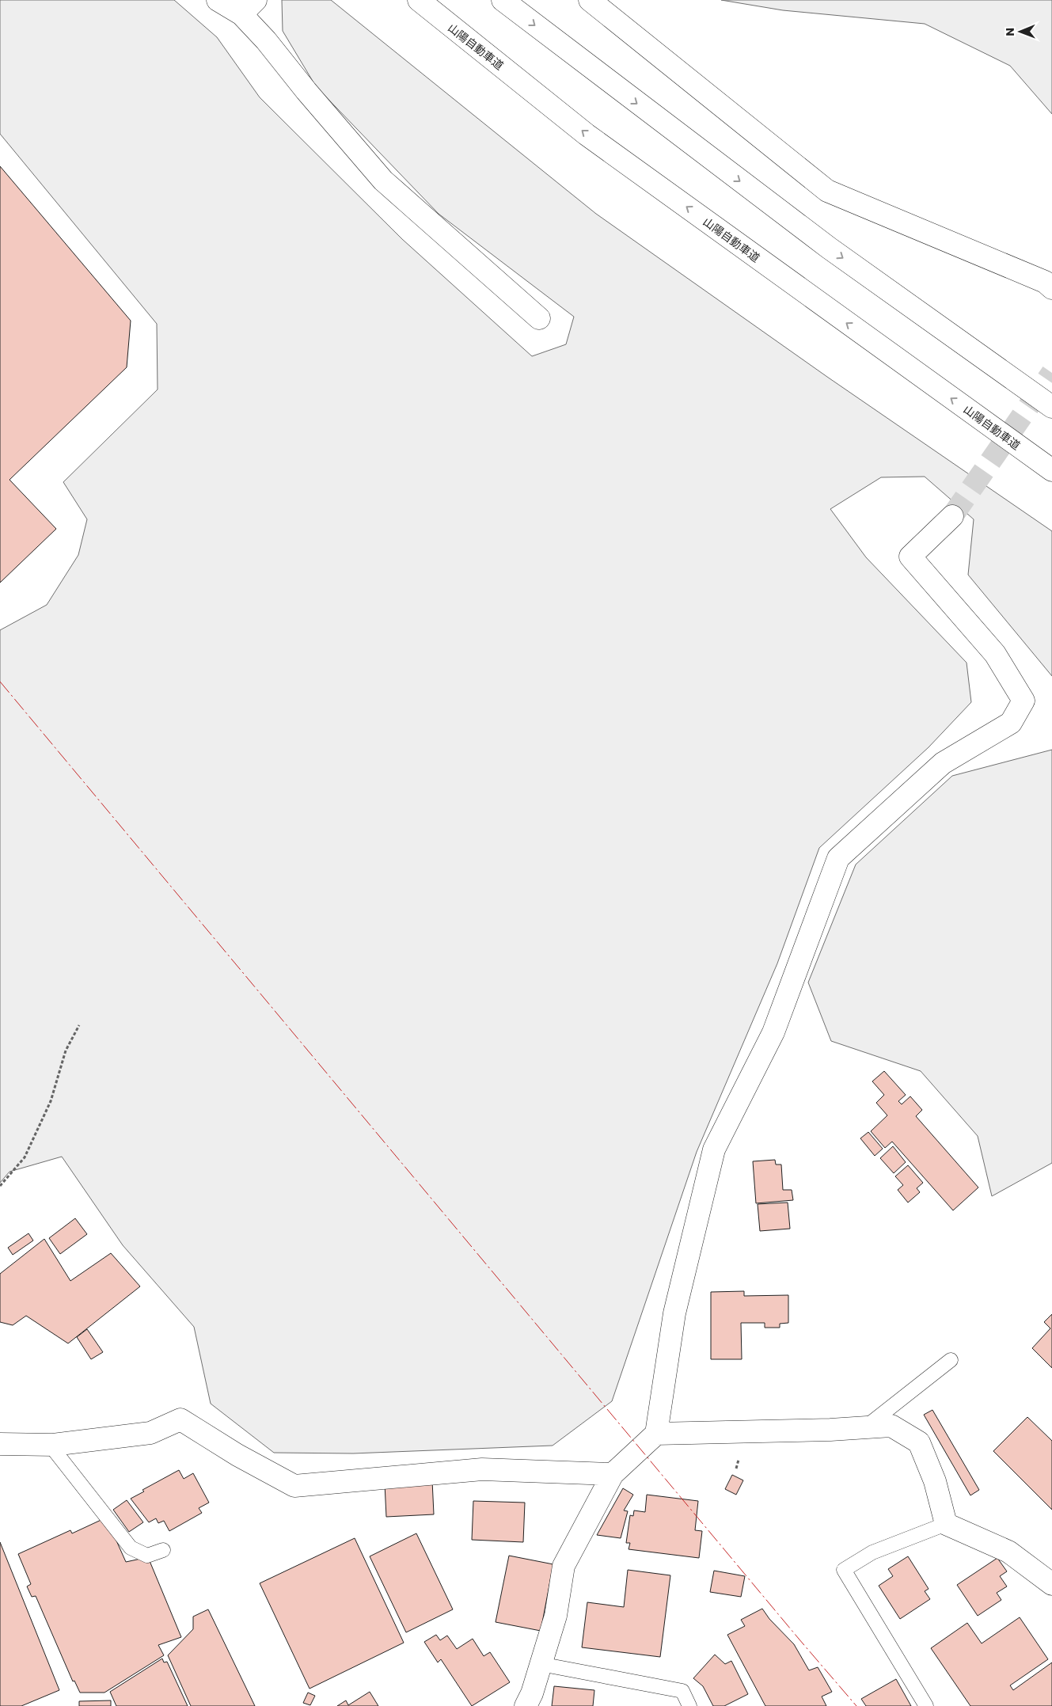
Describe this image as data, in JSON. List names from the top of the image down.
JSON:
{
  "streets": {
    "main road": ["山陽自動車道"]
  },
  "north": "left"
}
